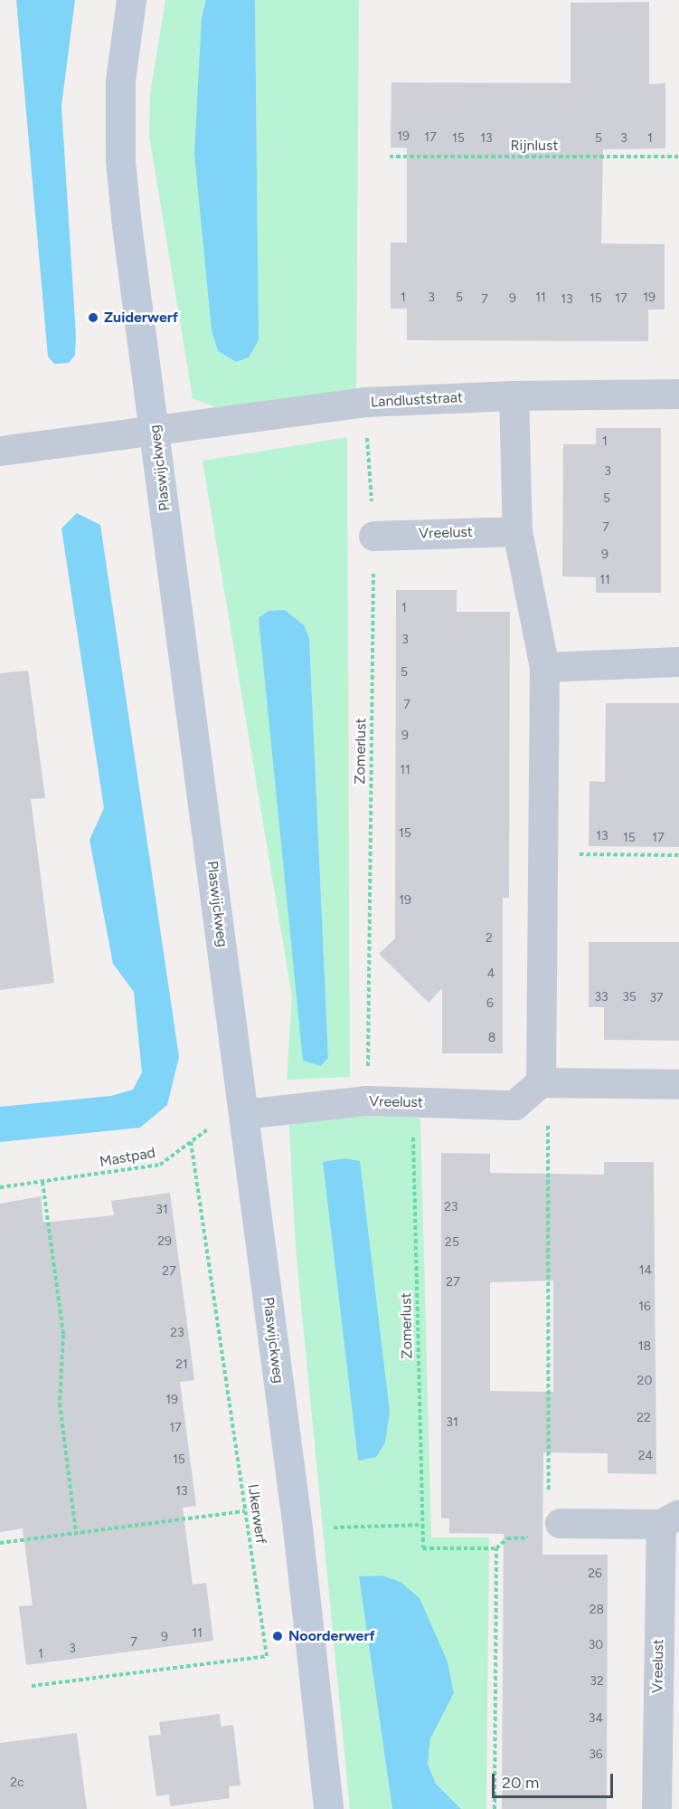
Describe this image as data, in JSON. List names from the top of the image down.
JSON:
{
  "streets": {
    "street": ["Landluststraat", "Plaswijckweg", "Vreelust"],
    "path": [
      "Rijnlust",
      "Zomerlust",
      "Mastpad",
      "IJkerwerf"
    ]
  },
  "crossings": [
    ["Landluststraat", "Plaswijckweg"],
    ["Landluststraat", "Zomerlust"],
    ["Plaswijckweg", "Vreelust"],
    ["Plaswijckweg", "Mastpad"],
    ["Vreelust", "Zomerlust"],
    ["Vreelust", "Mastpad"],
    ["Mastpad", "IJkerwerf"]
  ],
  "places": ["Zuiderwerf", "Noorderwerf"],
  "house_numbers": [
    "19",
    "17",
    "15",
    "13",
    "5",
    "3",
    "1",
    "1",
    "3",
    "5",
    "11",
    "19",
    "9",
    "15",
    "17",
    "7",
    "13",
    "1",
    "3",
    "5",
    "7",
    "9",
    "11",
    "1",
    "3",
    "5",
    "7",
    "9",
    "11",
    "15",
    "13",
    "15",
    "17",
    "19",
    "2",
    "4",
    "33",
    "35",
    "37",
    "6",
    "8",
    "23",
    "31",
    "29",
    "25",
    "14",
    "27",
    "27",
    "16",
    "23",
    "18",
    "21",
    "20",
    "19",
    "22",
    "31",
    "17",
    "24",
    "15",
    "13",
    "26",
    "28",
    "11",
    "9",
    "7",
    "30",
    "3",
    "1",
    "32",
    "34",
    "36",
    "2c"
  ],
  "scale_bar": "20 m"
}
